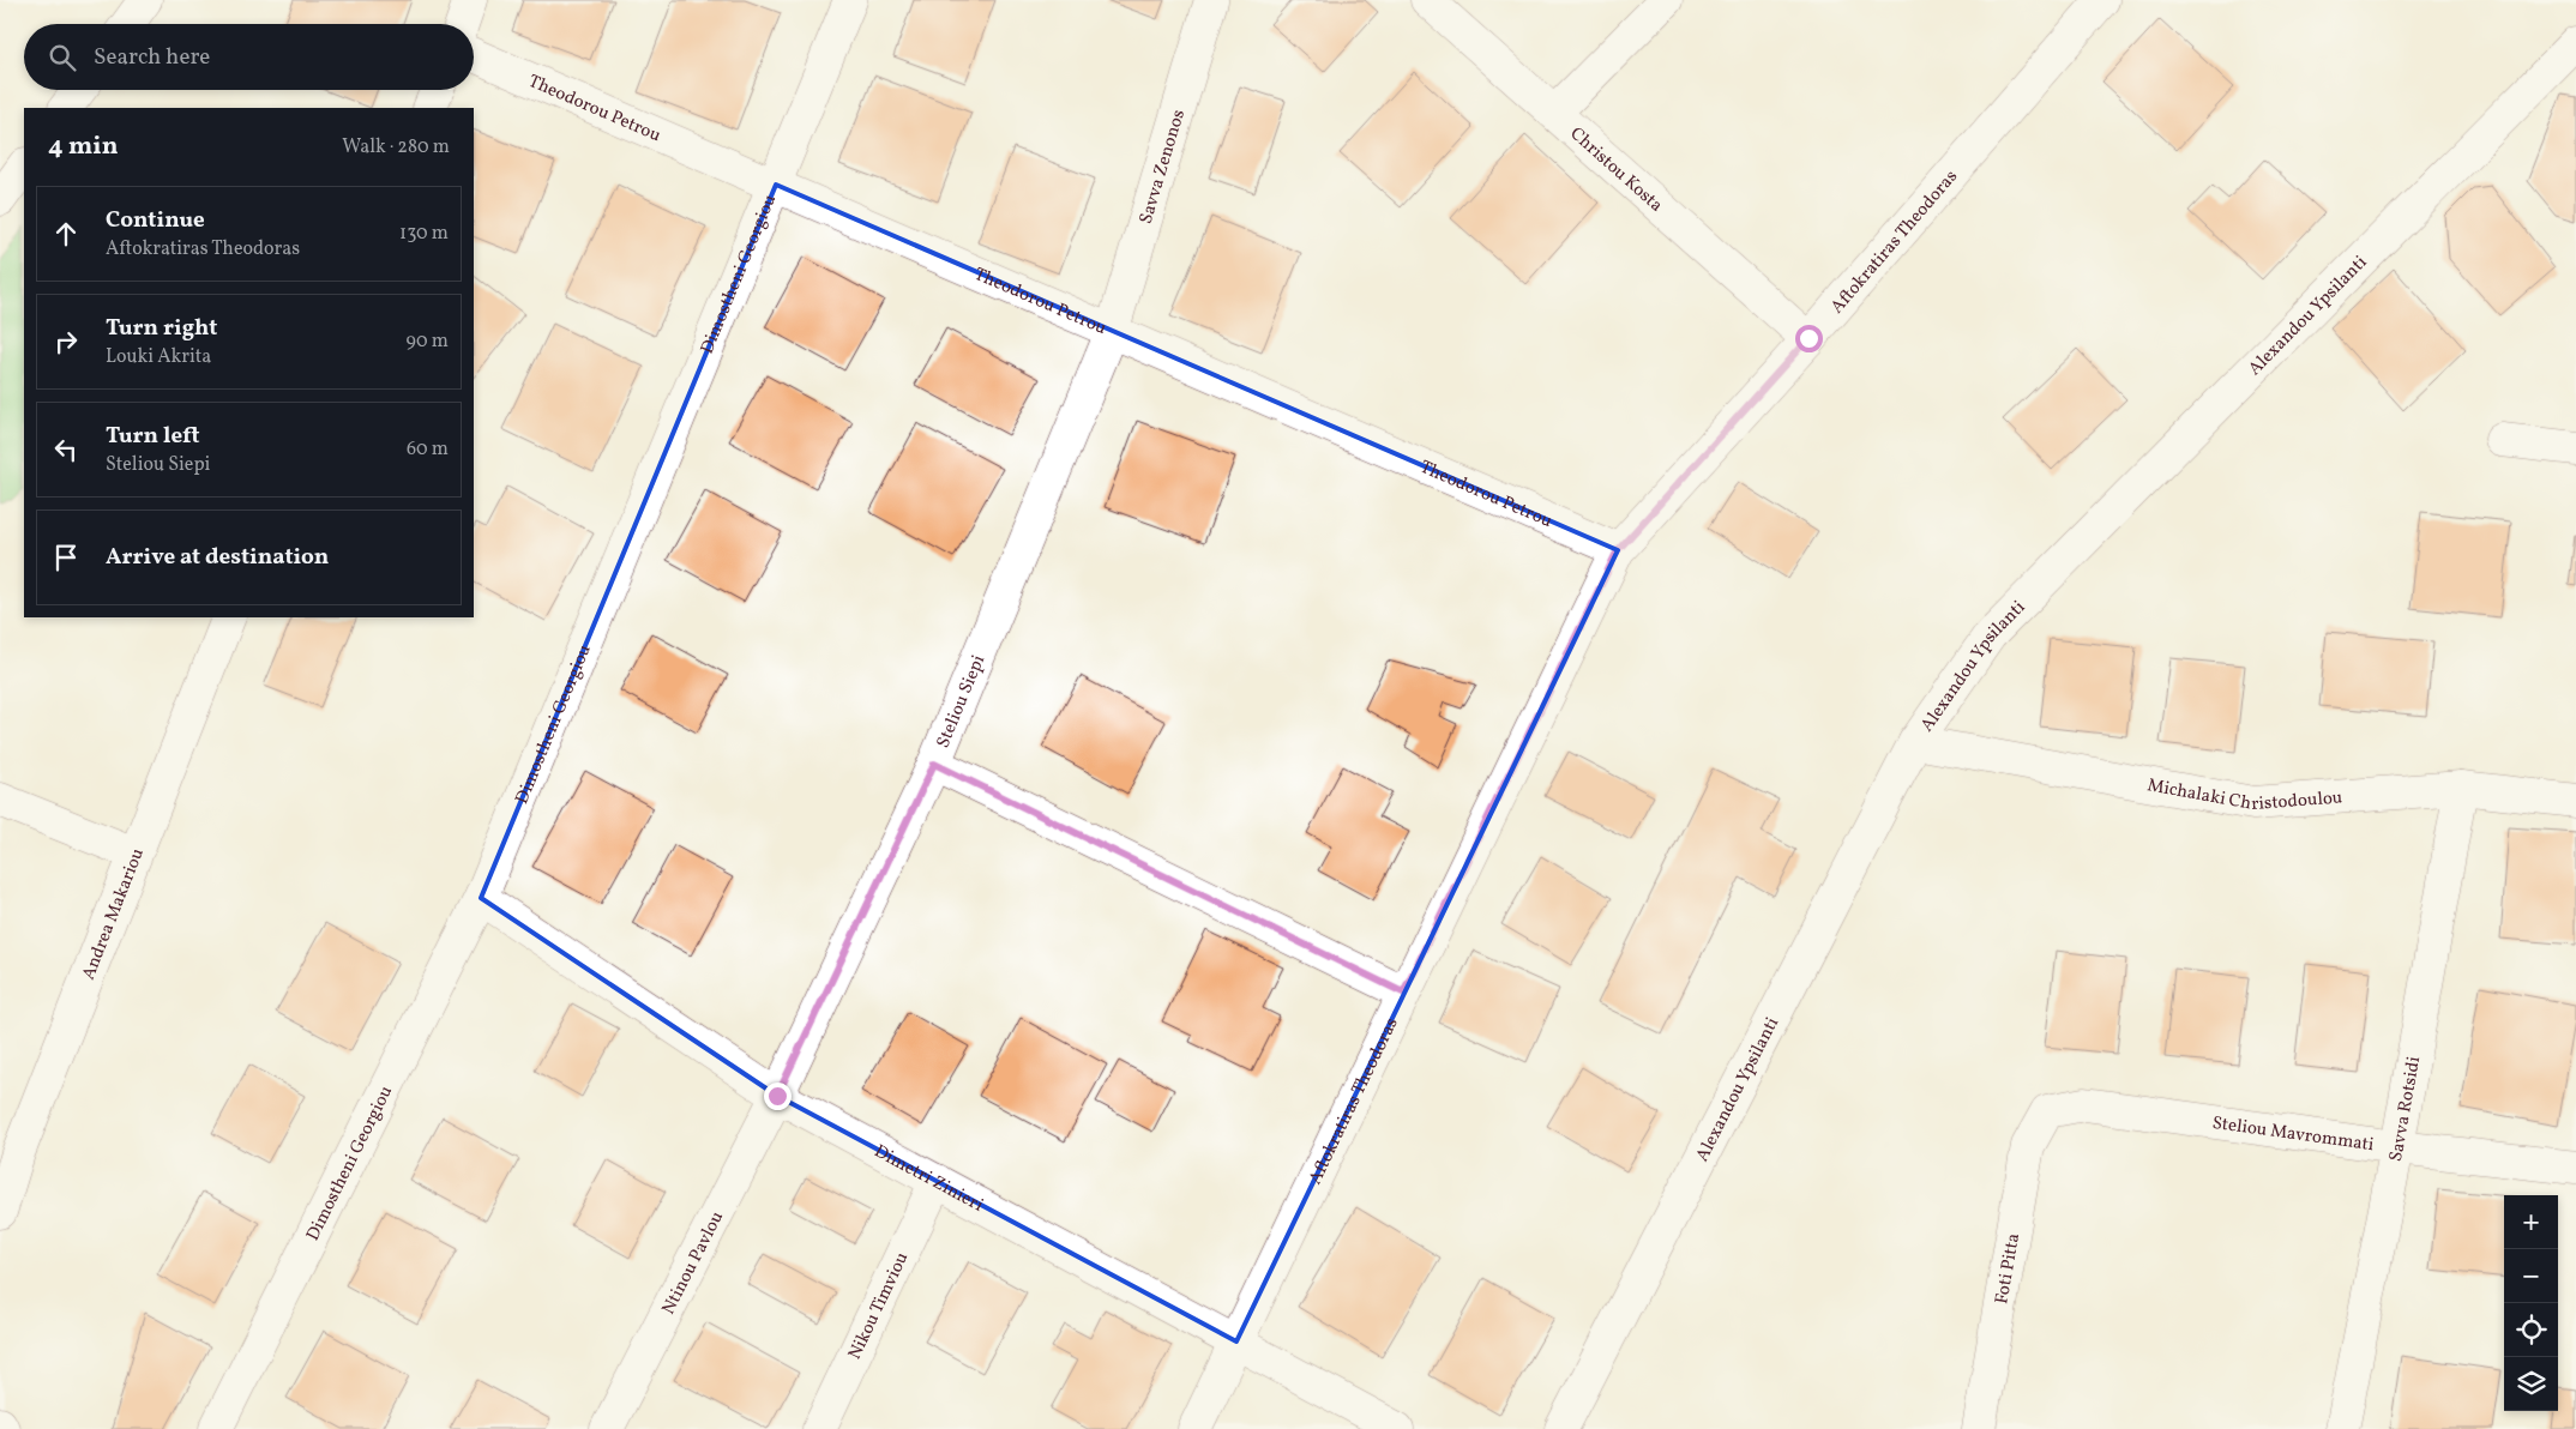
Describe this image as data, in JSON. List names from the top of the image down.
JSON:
{
  "streets": {
    "street": [
      "Theodorou Petrou",
      "Savva Zenonos",
      "Christou Kosta",
      "Aftokratiras Theodoras",
      "Dimostheni Georgiou",
      "Alexandou Ypsilanti",
      "Steliou Siepi",
      "Michalaki Christodoulou",
      "Andrea Makariou",
      "Savva Rotsidi",
      "Steliou Mavrommati",
      "Dimetri Zinieri",
      "Ntinou Pavlou",
      "Foti Pitta",
      "Nikou Timviou"
    ]
  },
  "crossings": [
    ["Theodorou Petrou", "Savva Zenonos"],
    ["Theodorou Petrou", "Aftokratiras Theodoras"],
    ["Theodorou Petrou", "Dimostheni Georgiou"],
    ["Theodorou Petrou", "Steliou Siepi"],
    ["Savva Zenonos", "Steliou Siepi"],
    ["Christou Kosta", "Aftokratiras Theodoras"],
    ["Aftokratiras Theodoras", "Dimetri Zinieri"],
    ["Dimostheni Georgiou", "Dimetri Zinieri"],
    ["Alexandou Ypsilanti", "Michalaki Christodoulou"],
    ["Steliou Siepi", "Dimetri Zinieri"],
    ["Steliou Siepi", "Ntinou Pavlou"],
    ["Michalaki Christodoulou", "Savva Rotsidi"],
    ["Savva Rotsidi", "Steliou Mavrommati"],
    ["Steliou Mavrommati", "Foti Pitta"],
    ["Dimetri Zinieri", "Ntinou Pavlou"],
    ["Dimetri Zinieri", "Nikou Timviou"]
  ],
  "page": {
    "search": "Search here",
    "heading": ["4 min", "Walk · 280 m"],
    "list": [
      ["Continue", "Aftokratiras Theodoras", "130 m"],
      ["Turn right", "Louki Akrita", "90 m"],
      ["Turn left", "Steliou Siepi", "60 m"],
      "Arrive at destination"
    ],
    "map_buttons": ["+", "−"]
  }
}
